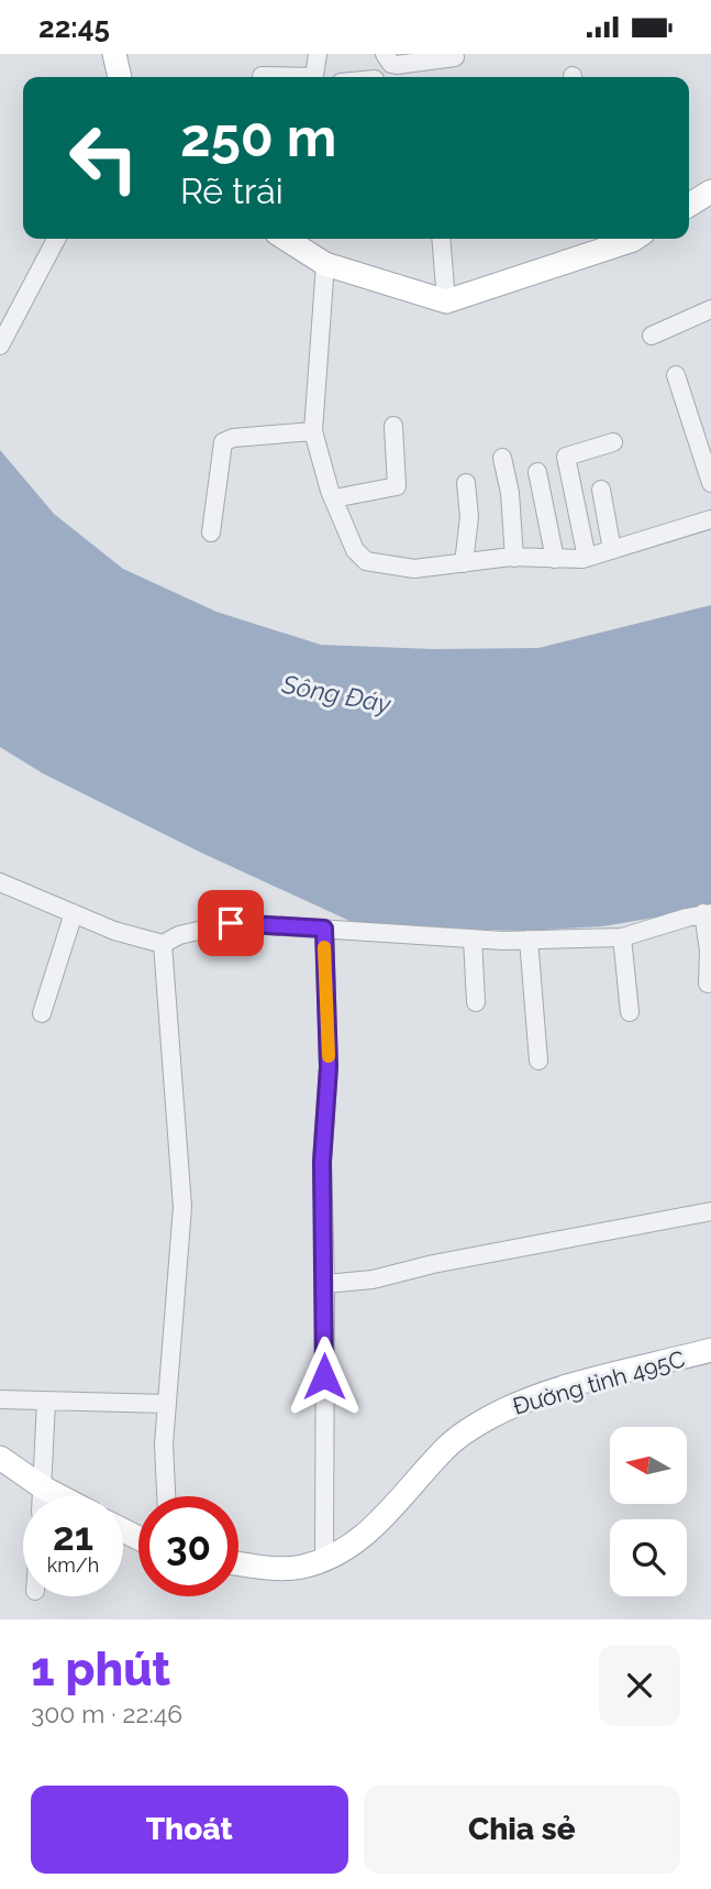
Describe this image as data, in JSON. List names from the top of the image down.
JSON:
{
  "streets": {
    "main road": ["Đường tỉnh 495C"]
  },
  "water": ["Sông Đáy"],
  "north": "left",
  "page": {
    "status": "22:45",
    "turn": ["250 m", "Rẽ trái"],
    "speed": "21 km/h",
    "limit": "30",
    "heading": ["1 phút", "300 m · 22:46"],
    "buttons": ["Thoát", "Chia sẻ"]
  }
}
